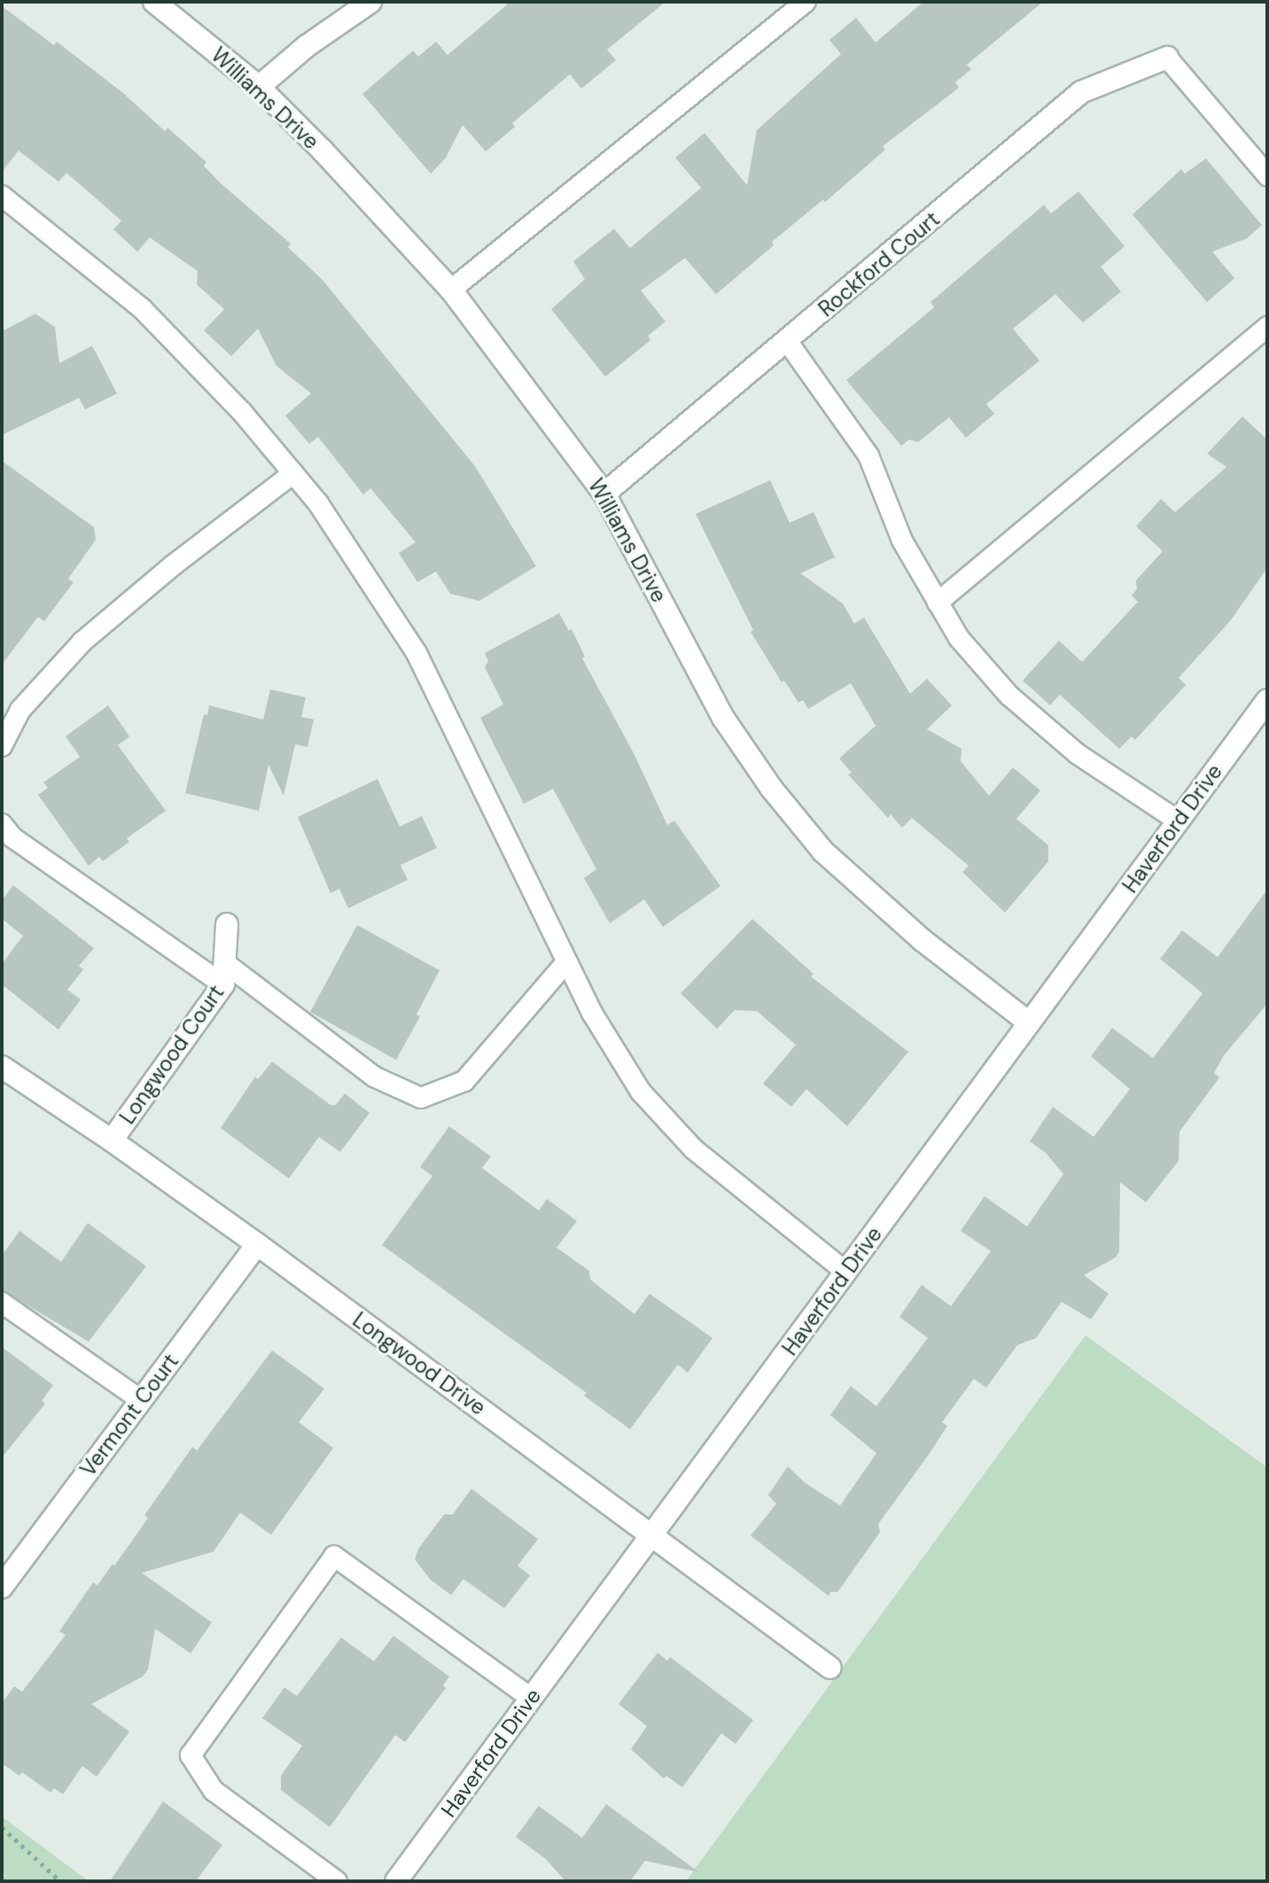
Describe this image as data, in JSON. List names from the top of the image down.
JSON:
{
  "streets": {
    "street": [
      "Williams Drive",
      "Rockford Court",
      "Haverford Drive",
      "Longwood Court",
      "Longwood Drive",
      "Vermont Court"
    ]
  },
  "crossings": [
    ["Williams Drive", "Rockford Court"],
    ["Williams Drive", "Haverford Drive"],
    ["Haverford Drive", "Longwood Drive"],
    ["Longwood Court", "Longwood Drive"],
    ["Longwood Drive", "Vermont Court"]
  ]
}
